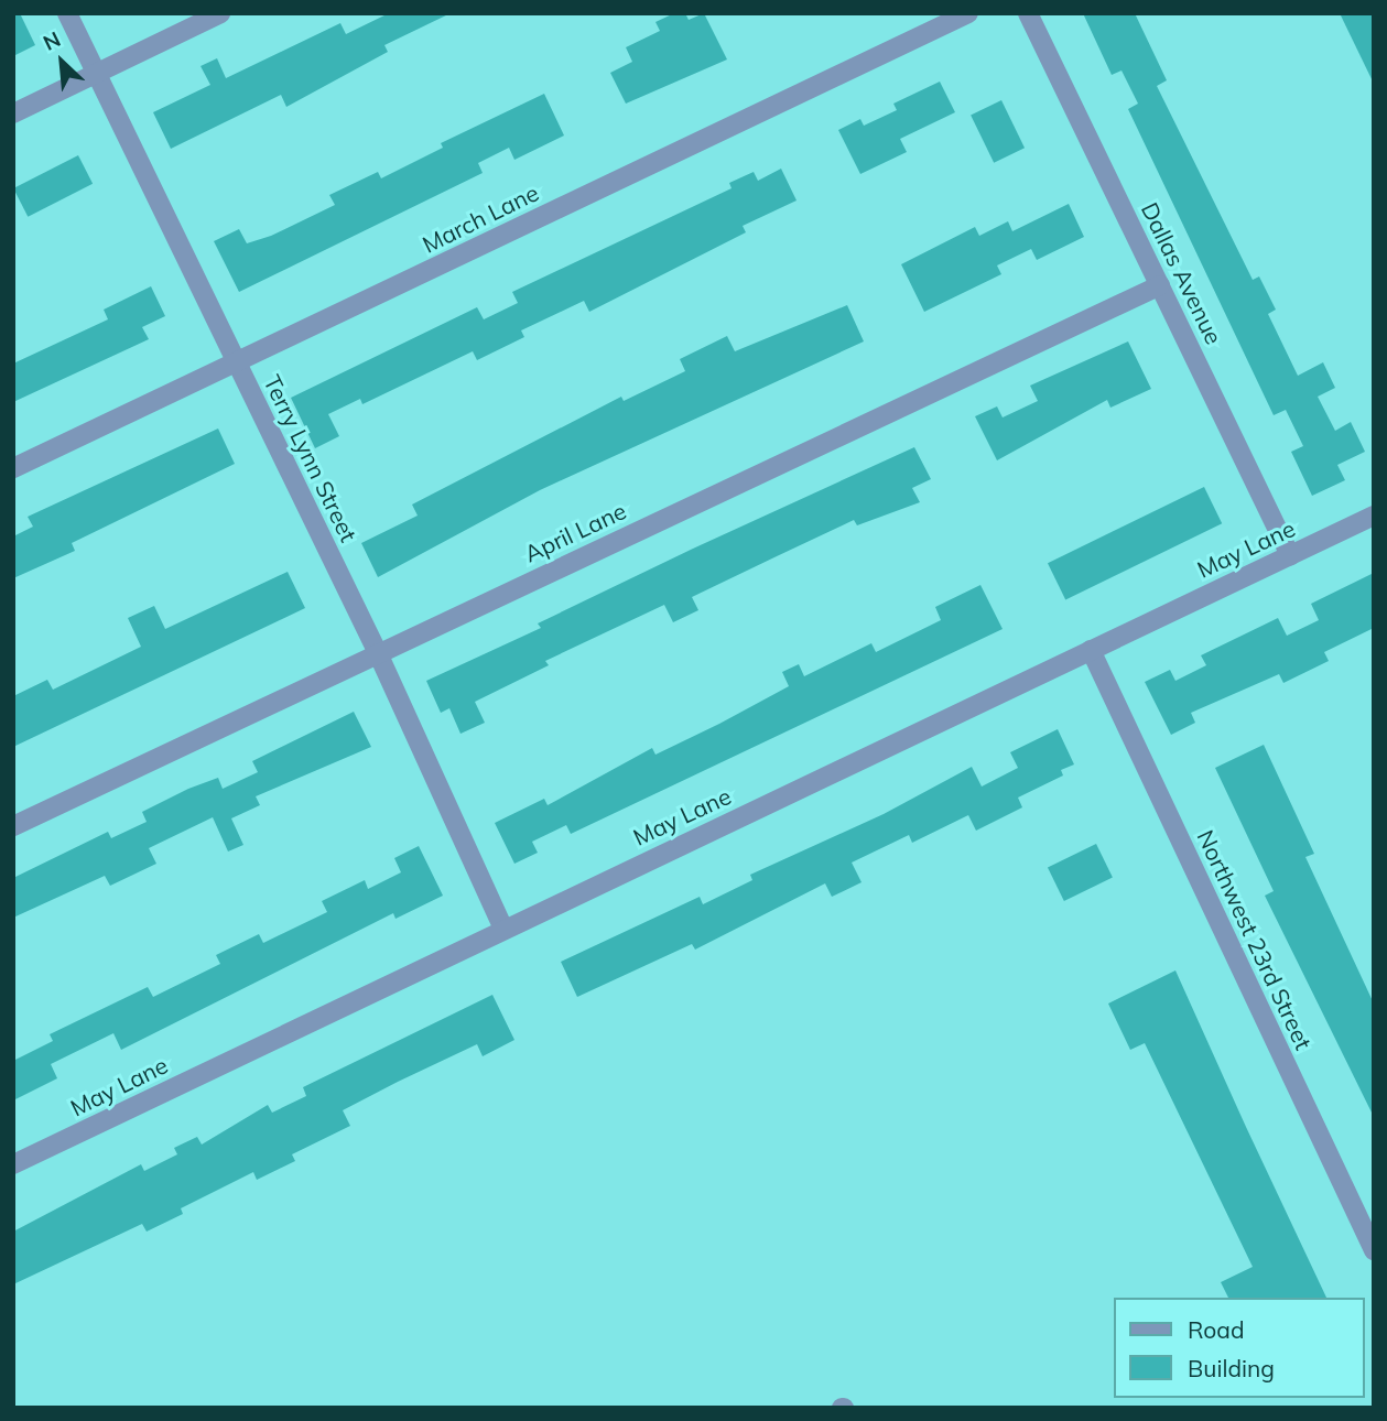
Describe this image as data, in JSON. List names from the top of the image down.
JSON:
{
  "streets": {
    "street": [
      "March Lane",
      "Dallas Avenue",
      "Terry Lynn Street",
      "April Lane",
      "May Lane",
      "Northwest 23rd Street"
    ]
  },
  "crossings": [
    ["March Lane", "Terry Lynn Street"],
    ["Dallas Avenue", "April Lane"],
    ["Dallas Avenue", "May Lane"],
    ["Terry Lynn Street", "April Lane"],
    ["Terry Lynn Street", "May Lane"],
    ["May Lane", "Northwest 23rd Street"]
  ],
  "legend": ["Road", "Building"],
  "north": "top left"
}
